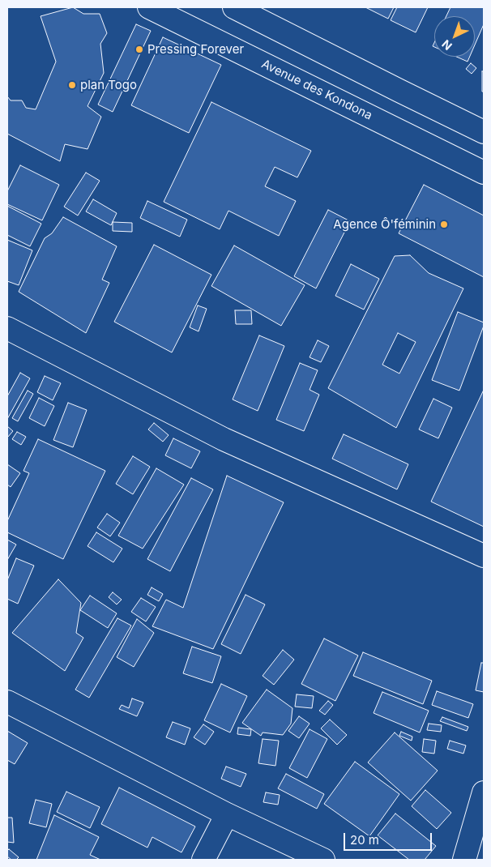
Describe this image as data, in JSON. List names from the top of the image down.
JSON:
{
  "streets": {
    "street": ["Avenue des Kondona"]
  },
  "places": ["Pressing Forever", "plan Togo", "Agence Ô'féminin"],
  "scale_bar": "20 m",
  "north": "bottom left"
}
